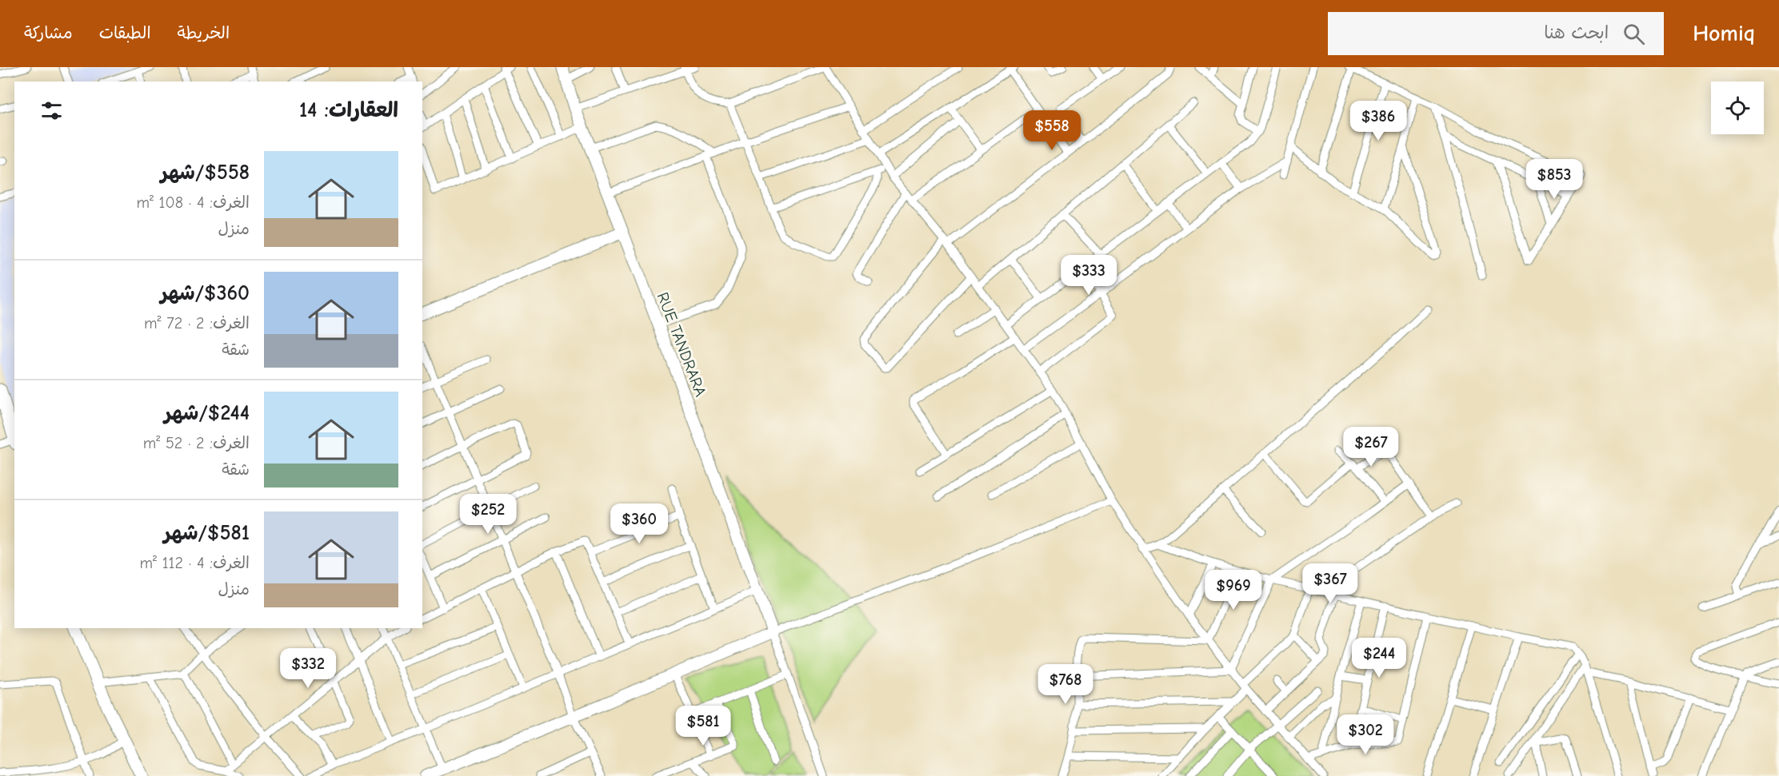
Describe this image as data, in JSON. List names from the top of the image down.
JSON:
{
  "streets": {
    "street": ["RUE TANDRARA"]
  },
  "page": {
    "header": "Homiq",
    "search": "ابحث هنا",
    "nav": ["الخريطة", "الطبقات", "مشاركة"],
    "heading": "العقارات: 14",
    "price": [
      "$386",
      "$558",
      "$853",
      "$333",
      "$267",
      "$252",
      "$360",
      "$367",
      "$969",
      "$244",
      "$332",
      "$768",
      "$581",
      "$302"
    ],
    "list": [
      {
        "name": "$558/شهر",
        "note": "الغرف: 4 · 108 m² · منزل"
      },
      {
        "name": "$360/شهر",
        "note": "الغرف: 2 · 72 m² · شقة"
      },
      {
        "name": "$244/شهر",
        "note": "الغرف: 2 · 52 m² · شقة"
      },
      {
        "name": "$581/شهر",
        "note": "الغرف: 4 · 112 m² · منزل"
      }
    ]
  }
}
